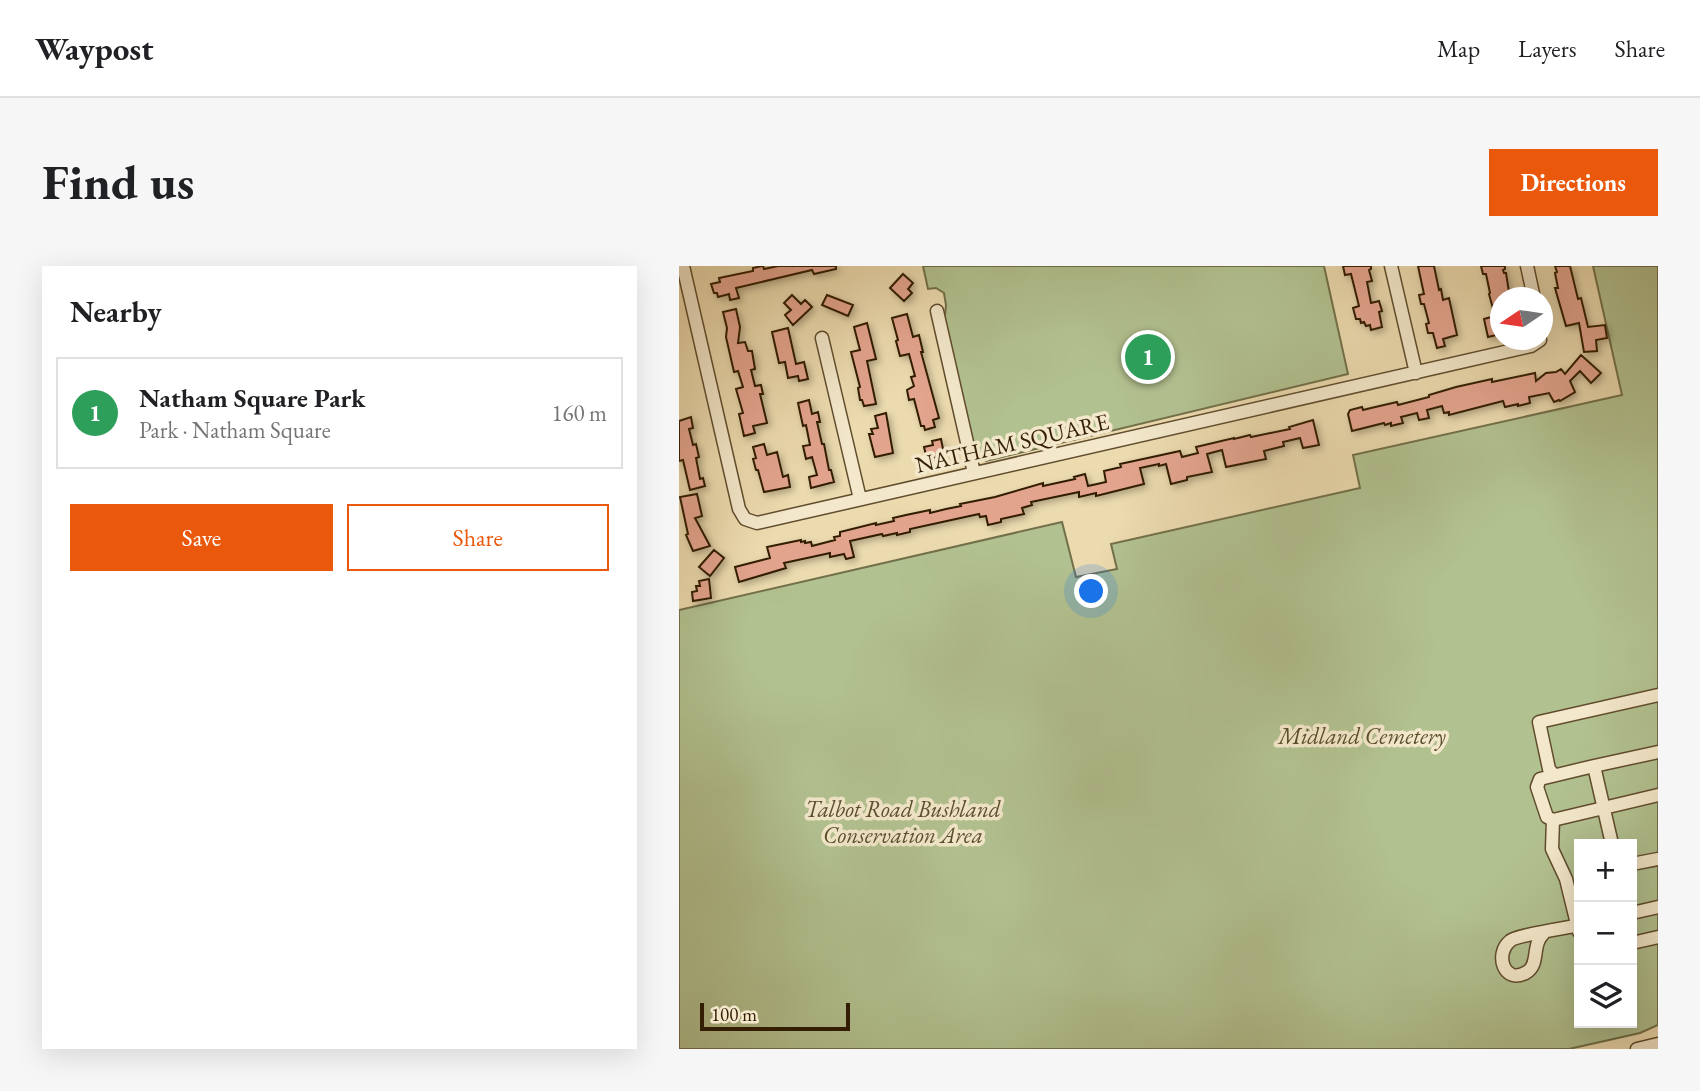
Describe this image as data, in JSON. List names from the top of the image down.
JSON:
{
  "streets": {
    "street": ["NATHAM SQUARE"]
  },
  "parks": ["Midland Cemetery", "Talbot Road Bushland Conservation Area"],
  "scale_bar": "100 m",
  "north": "left",
  "page": {
    "header": "Waypost",
    "nav": ["Map", "Layers", "Share"],
    "buttons": [
      "Directions",
      ["Save", "Share"]
    ],
    "title": "Find us",
    "heading": "Nearby",
    "pins": "1",
    "list": [
      {
        "mark": "1",
        "name": "Natham Square Park",
        "note": "Park · Natham Square",
        "value": "160 m"
      }
    ],
    "map_buttons": ["+", "−"],
    "scale": "100 m"
  }
}
